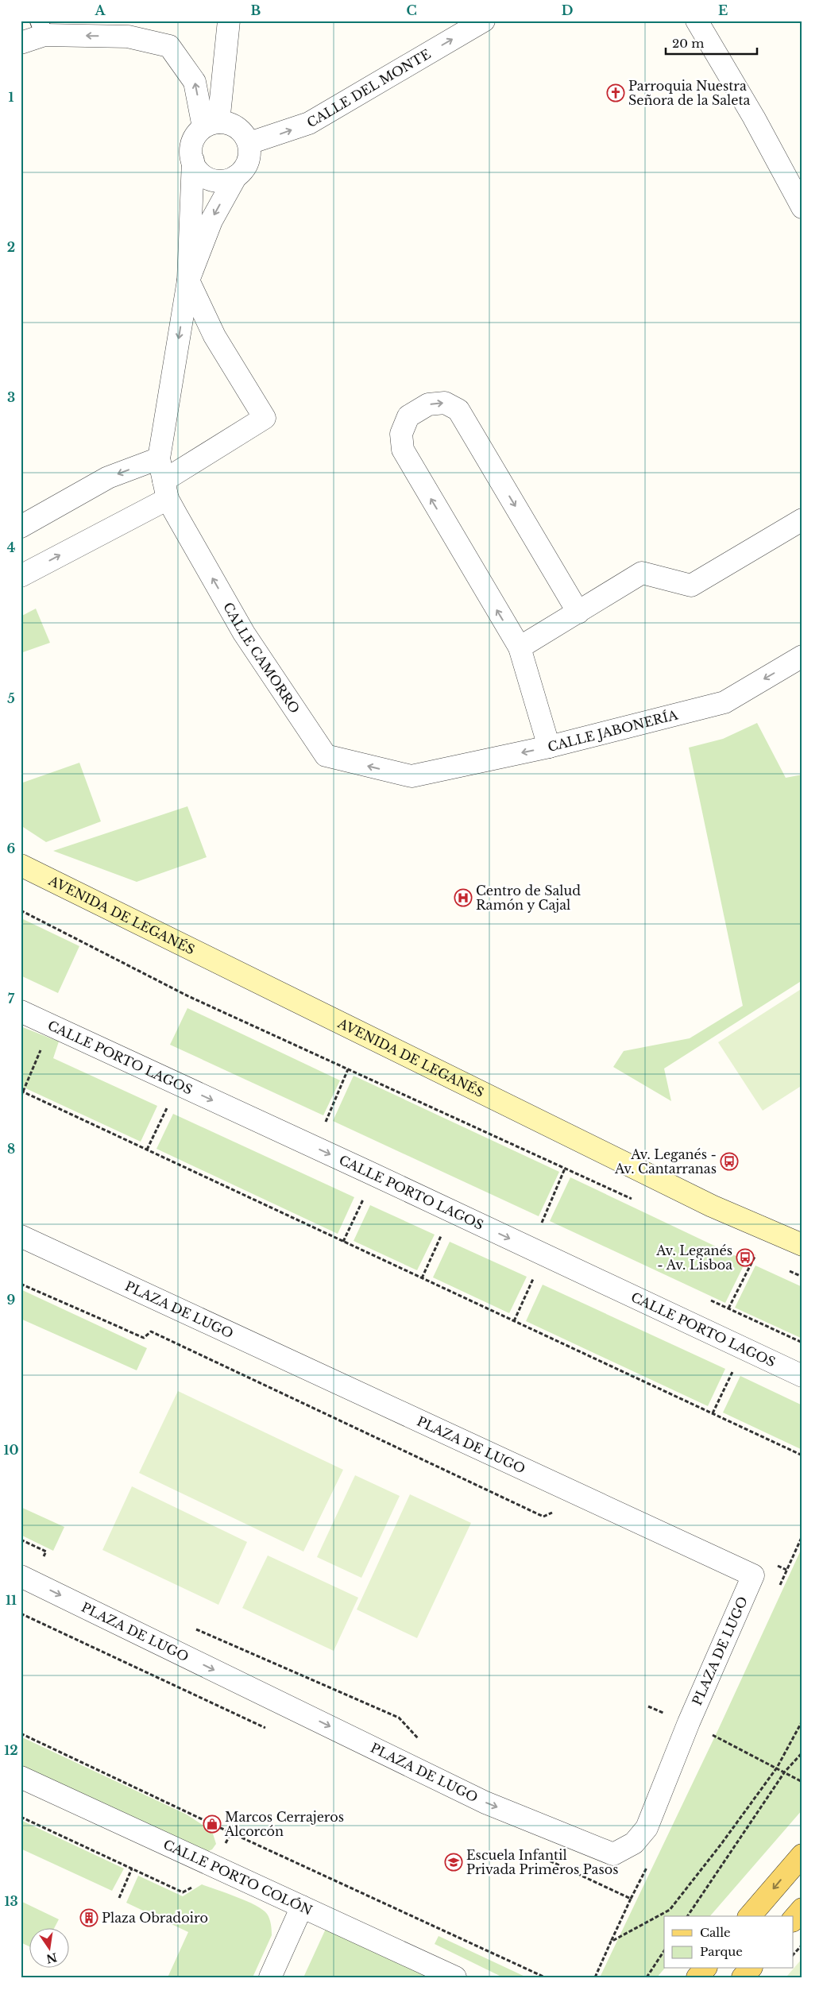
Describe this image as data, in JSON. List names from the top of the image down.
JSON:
{
  "streets": {
    "street": [
      "CALLE DEL MONTE",
      "CALLE CAMORRO",
      "CALLE JABONERÍA",
      "AVENIDA DE LEGANÉS",
      "CALLE PORTO LAGOS",
      "PLAZA DE LUGO",
      "CALLE PORTO COLÓN"
    ]
  },
  "crossings": [
    ["CALLE DEL MONTE", "CALLE CAMORRO"],
    ["CALLE CAMORRO", "CALLE JABONERÍA"]
  ],
  "one_way": ["CALLE DEL MONTE", "CALLE PORTO LAGOS", "PLAZA DE LUGO"],
  "places": {
    "church": ["Parroquia Nuestra Señora de la Saleta"],
    "hospital": ["Centro de Salud Ramón y Cajal"],
    "bus stop": ["Av. Leganés - Av. Cantarranas", "Av. Leganés - Av. Lisboa"],
    "shop": ["Marcos Cerrajeros Alcorcón"],
    "school or university": ["Escuela Infantil Privada Primeros Pasos"],
    "building": ["Plaza Obradoiro"]
  },
  "legend": ["Calle", "Parque"],
  "scale_bar": "20 m",
  "north": "bottom",
  "grid": {
    "columns": [
      "A",
      "B",
      "C",
      "D",
      "E"
    ],
    "rows": [
      "1",
      "2",
      "3",
      "4",
      "5",
      "6",
      "7",
      "8",
      "9",
      "10",
      "11",
      "12",
      "13"
    ]
  }
}
